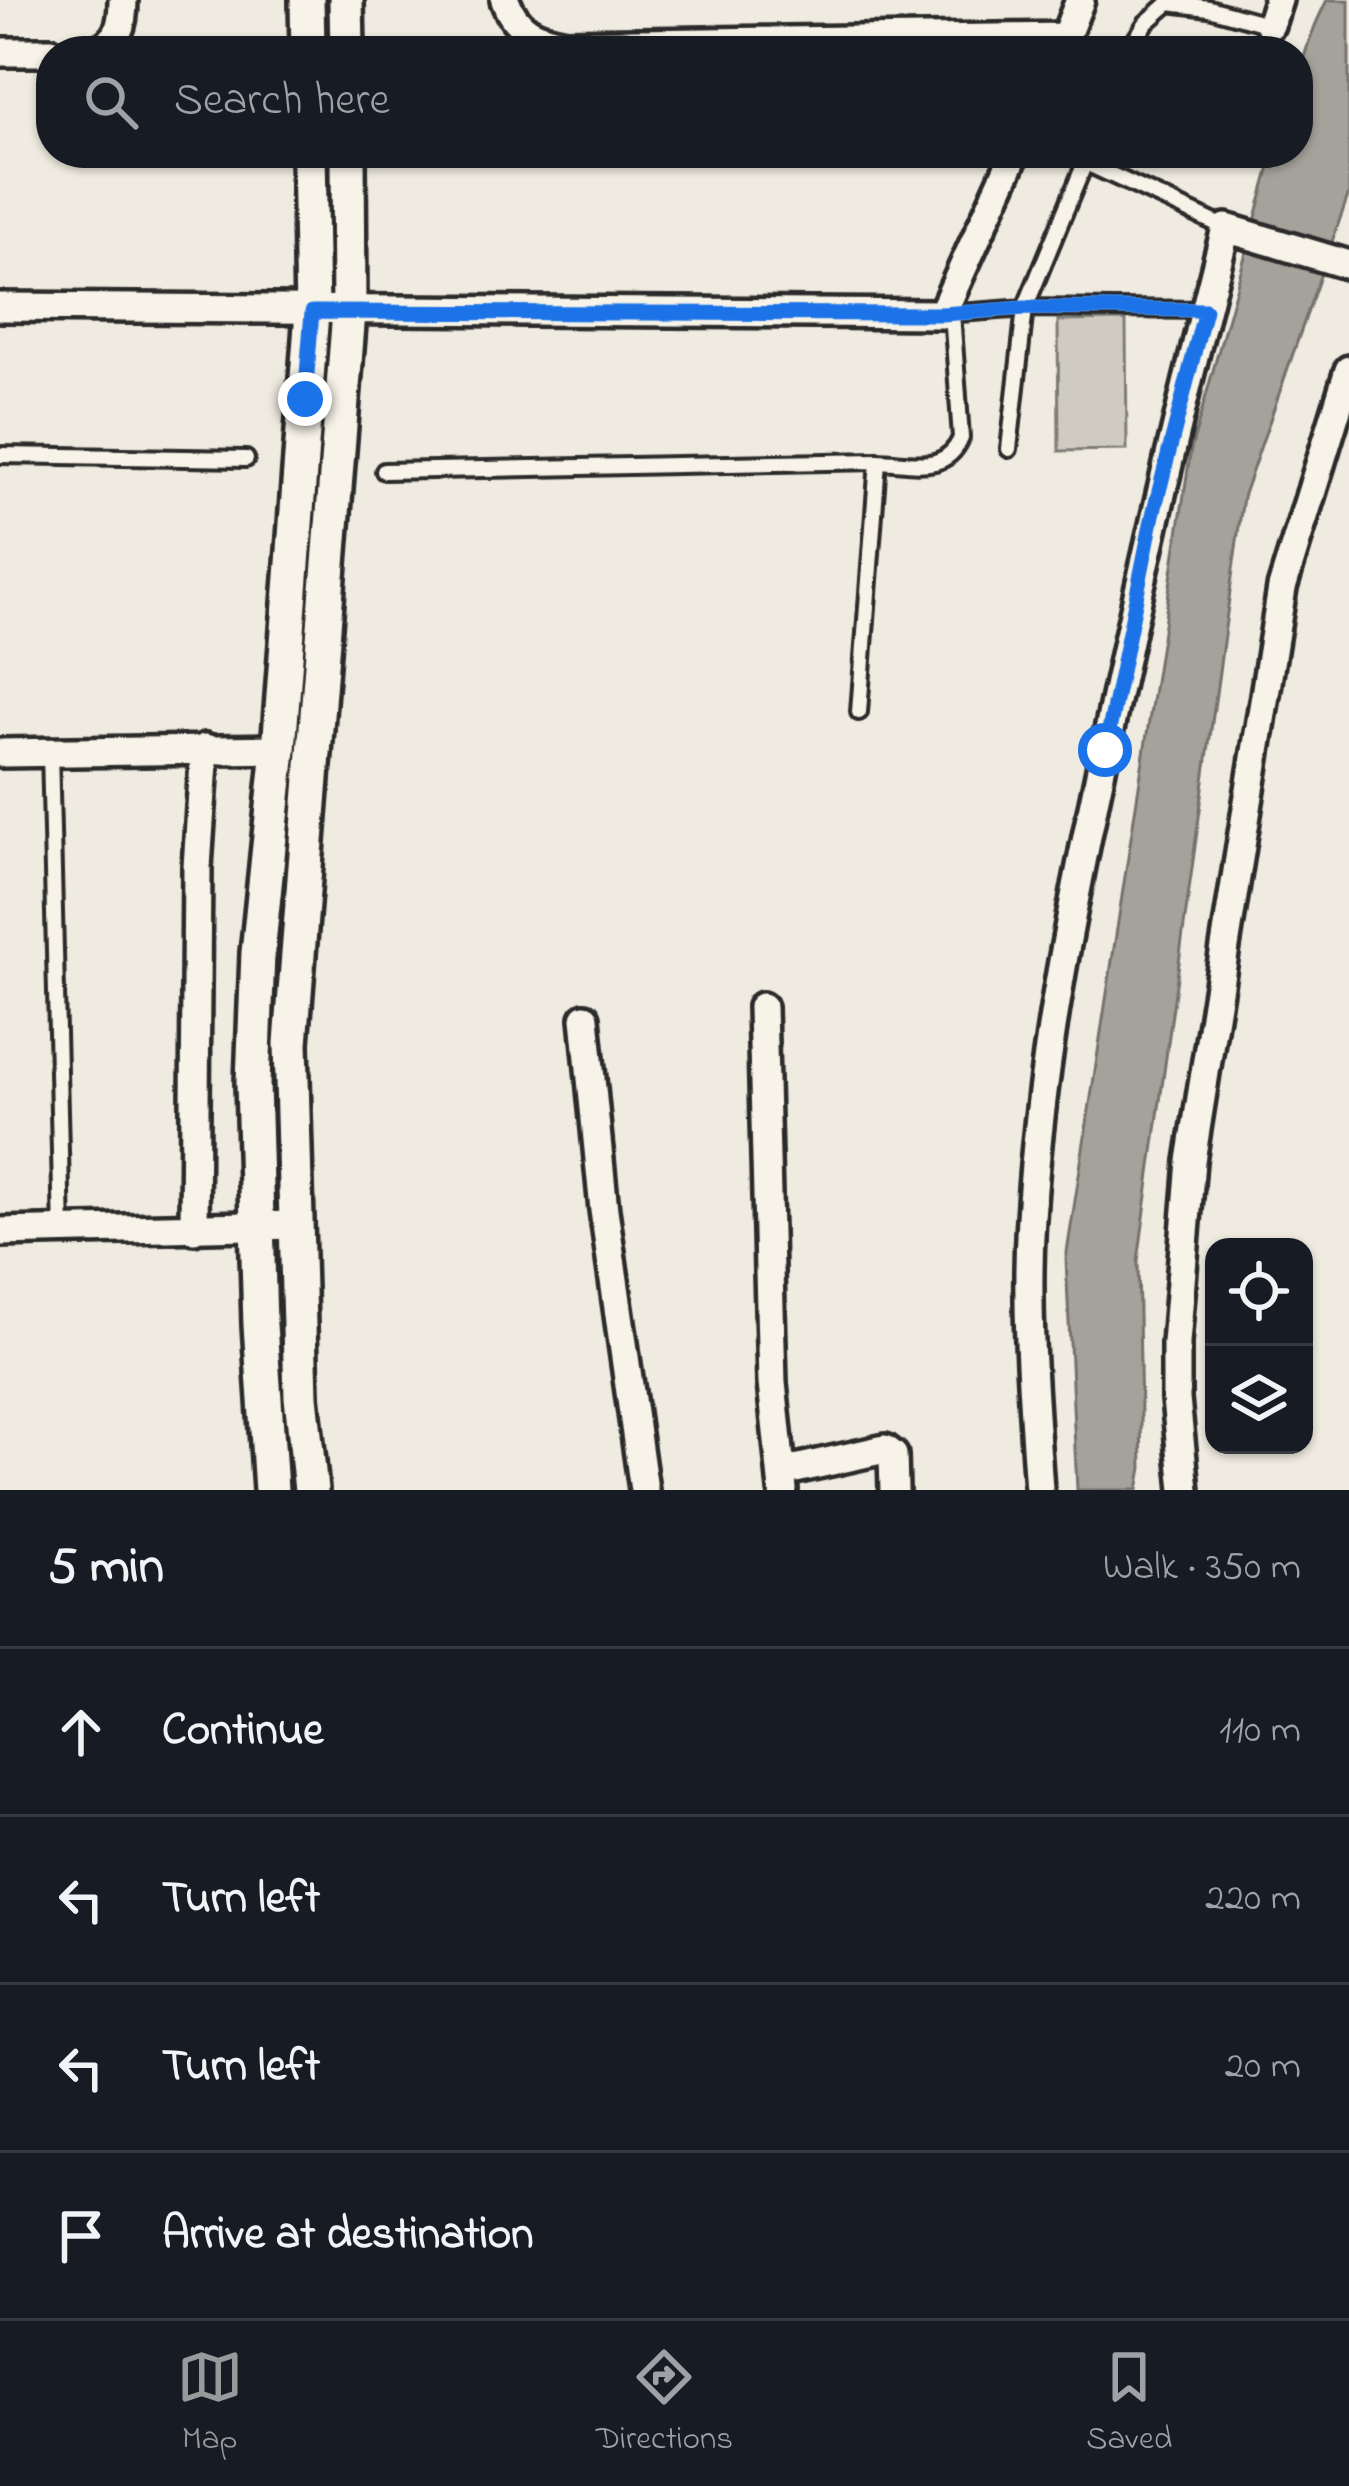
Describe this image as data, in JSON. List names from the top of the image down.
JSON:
{
  "page": {
    "search": "Search here",
    "heading": ["5 min", "Walk · 350 m"],
    "list": [
      ["Continue", "110 m"],
      ["Turn left", "220 m"],
      ["Turn left", "20 m"],
      "Arrive at destination"
    ],
    "nav": ["Map", "Directions", "Saved"]
  }
}
